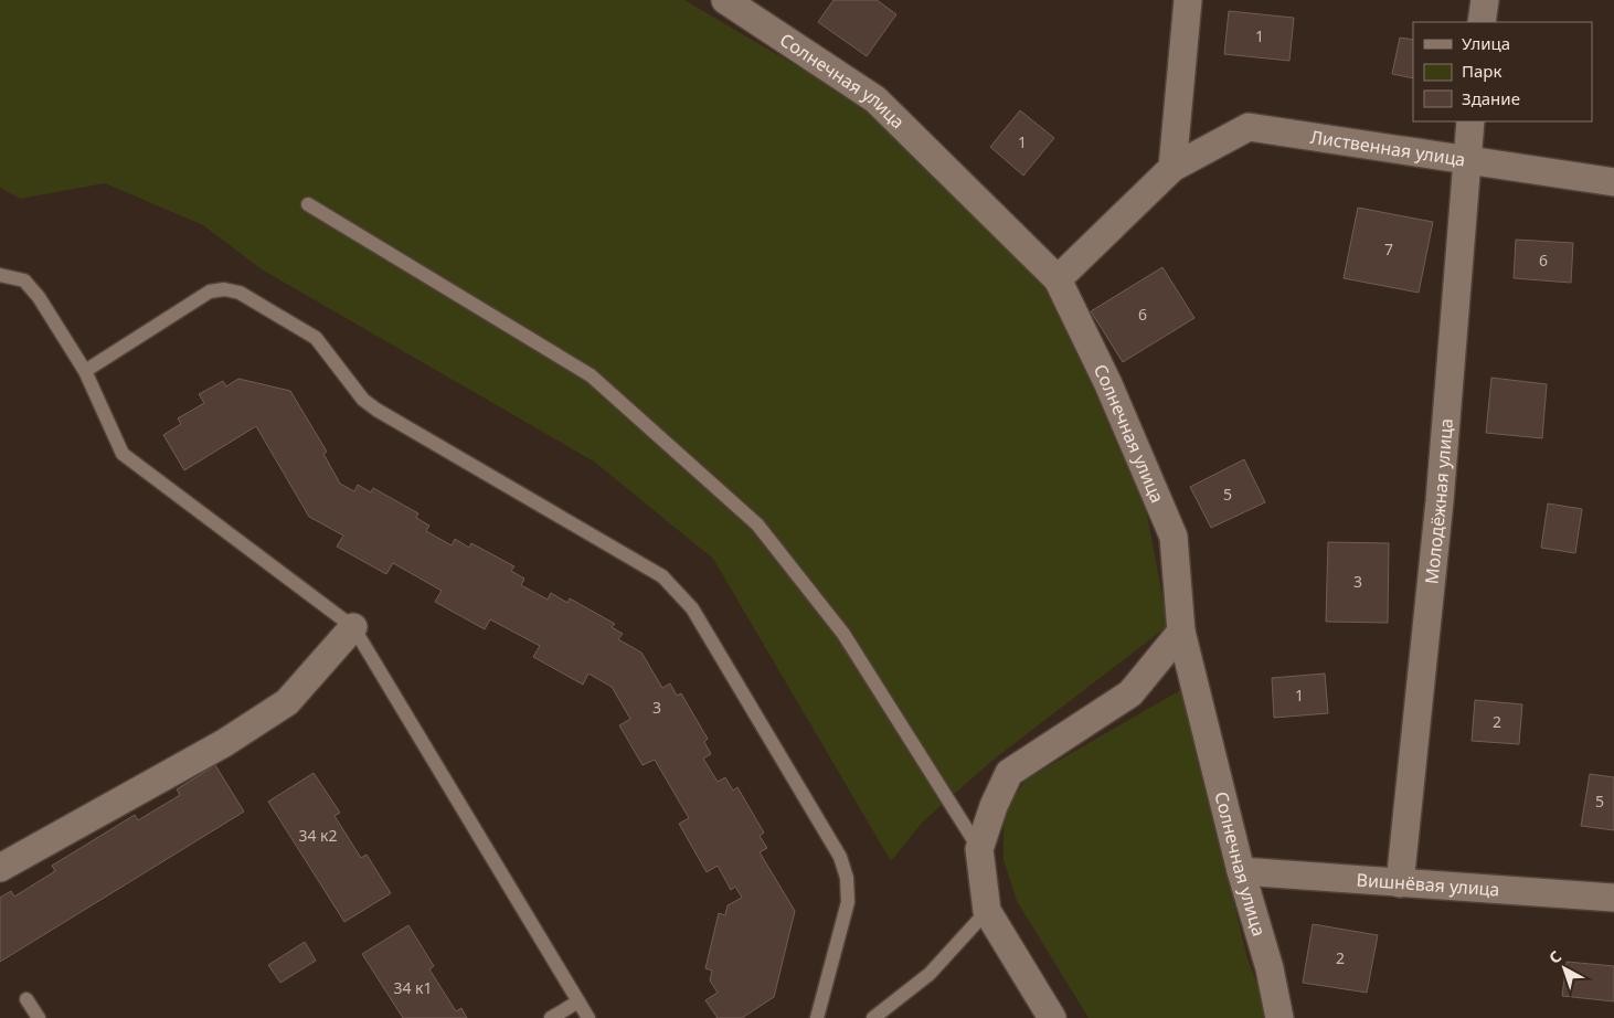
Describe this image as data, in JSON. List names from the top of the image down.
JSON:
{
  "streets": {
    "street": [
      "Солнечная улица",
      "Лиственная улица",
      "Молодёжная улица",
      "Вишнёвая улица"
    ]
  },
  "crossings": [
    ["Солнечная улица", "Лиственная улица"],
    ["Солнечная улица", "Вишнёвая улица"],
    ["Лиственная улица", "Молодёжная улица"],
    ["Молодёжная улица", "Вишнёвая улица"]
  ],
  "house_numbers": [
    "1",
    "1",
    "7",
    "6",
    "6",
    "5",
    "3",
    "1",
    "3",
    "2",
    "5",
    "34 к2",
    "2",
    "34 к1"
  ],
  "legend": ["Улица", "Парк", "Здание"],
  "north": "top left"
}
